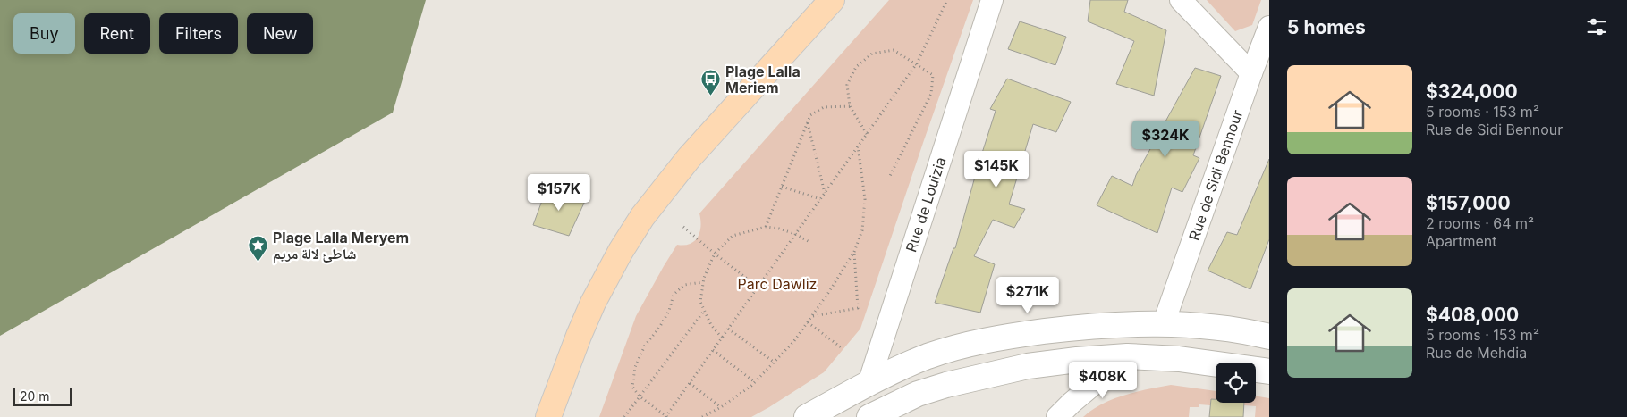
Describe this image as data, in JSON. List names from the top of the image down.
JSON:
{
  "streets": {
    "street": ["Rue de Sidi Bennour", "Rue de Louizia"]
  },
  "parks": ["Parc Dawliz"],
  "places": {
    "bus stop": ["Plage Lalla Meriem"],
    "place": ["Plage Lalla Meryem شاطئ لالة مريم"]
  },
  "scale_bar": "20 m",
  "page": {
    "heading": "5 homes",
    "chip": [
      "Buy",
      "Rent",
      "Filters",
      "New"
    ],
    "list": [
      {
        "name": "$324,000",
        "note": "5 rooms · 153 m² · Rue de Sidi Bennour"
      },
      {
        "name": "$157,000",
        "note": "2 rooms · 64 m² · Apartment"
      },
      {
        "name": "$408,000",
        "note": "5 rooms · 153 m² · Rue de Mehdia"
      }
    ],
    "price": [
      "$324K",
      "$145K",
      "$157K",
      "$271K",
      "$408K"
    ],
    "scale": "20 m"
  }
}
